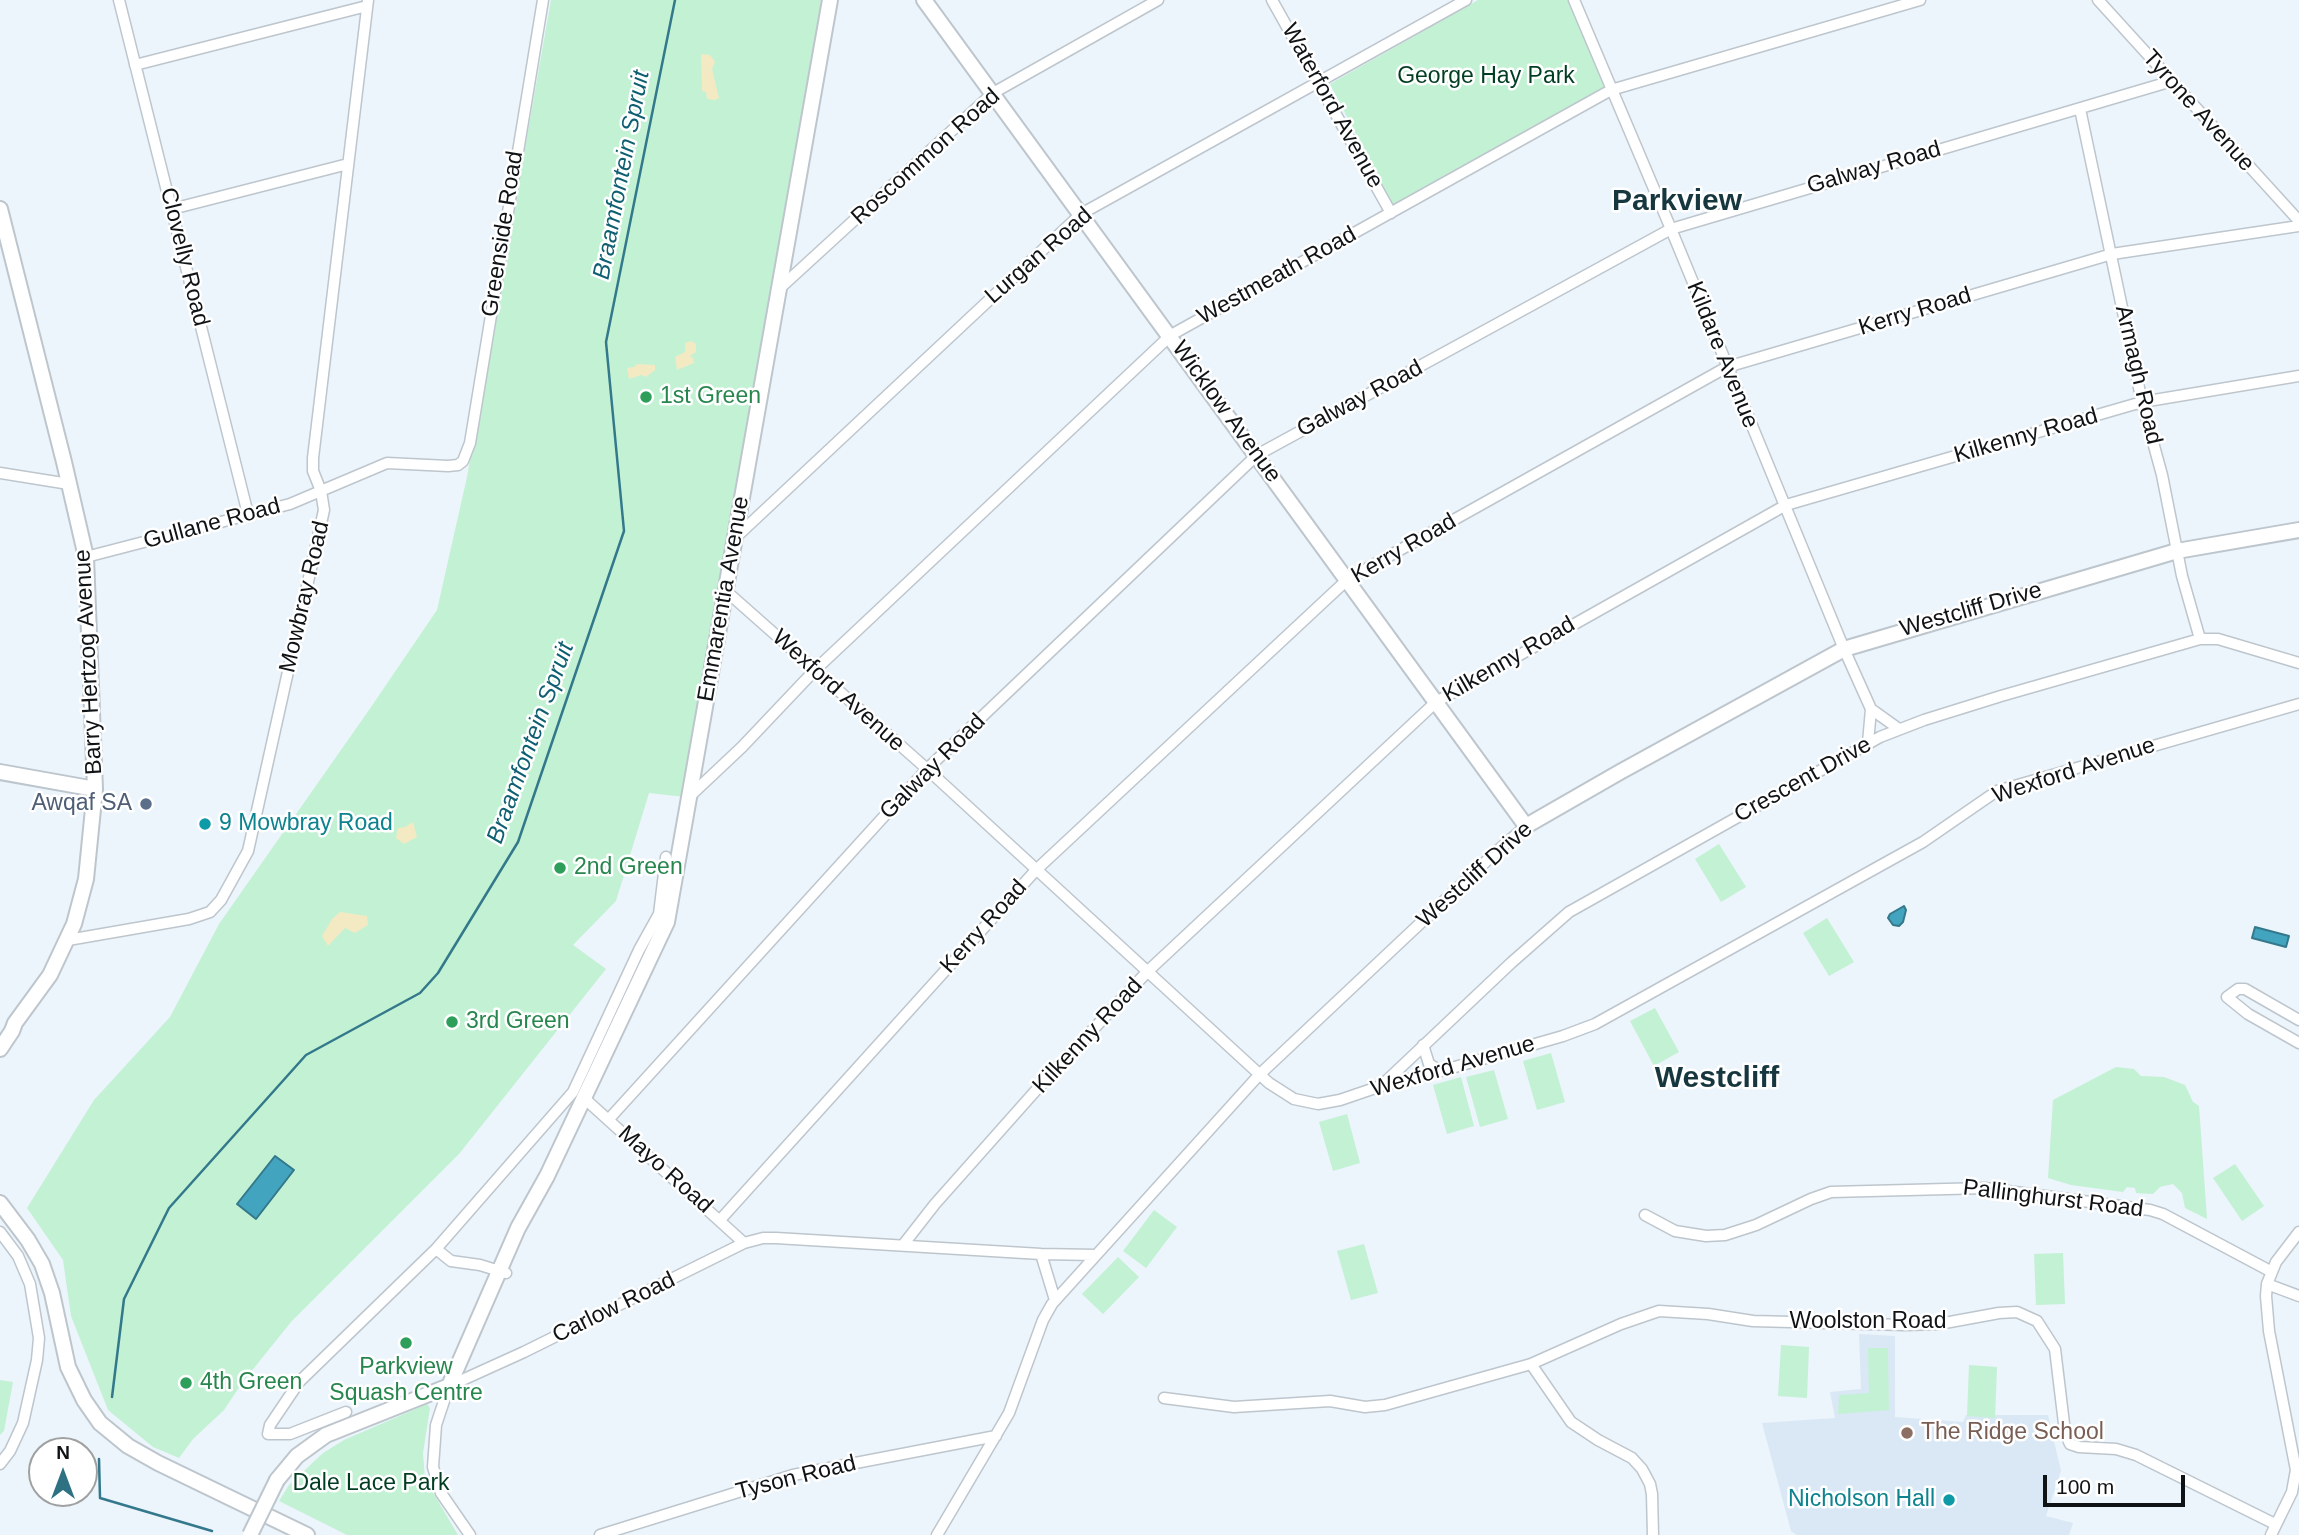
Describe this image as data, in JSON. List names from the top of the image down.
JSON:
{
  "streets": {
    "street": [
      "Waterford Avenue",
      "Tyrone Avenue",
      "Roscommon Road",
      "Galway Road",
      "Greenside Road",
      "Lurgan Road",
      "Clovelly Road",
      "Westmeath Road",
      "Kerry Road",
      "Kildare Avenue",
      "Armagh Road",
      "Wicklow Avenue",
      "Kilkenny Road",
      "Gullane Road",
      "Mowbray Road",
      "Emmarentia Avenue",
      "Westcliff Drive",
      "Barry Hertzog Avenue",
      "Wexford Avenue",
      "Crescent Drive",
      "Mayo Road",
      "Pallinghurst Road",
      "Carlow Road",
      "Woolston Road",
      "Tyson Road"
    ]
  },
  "crossings": [
    ["Waterford Avenue", "Lurgan Road"],
    ["Waterford Avenue", "Westmeath Road"],
    ["Tyrone Avenue", "Galway Road"],
    ["Tyrone Avenue", "Kerry Road"],
    ["Roscommon Road", "Wicklow Avenue"],
    ["Roscommon Road", "Emmarentia Avenue"],
    ["Galway Road", "Kildare Avenue"],
    ["Galway Road", "Armagh Road"],
    ["Galway Road", "Wicklow Avenue"],
    ["Galway Road", "Wexford Avenue"],
    ["Galway Road", "Mayo Road"],
    ["Greenside Road", "Gullane Road"],
    ["Lurgan Road", "Wicklow Avenue"],
    ["Lurgan Road", "Emmarentia Avenue"],
    ["Clovelly Road", "Gullane Road"],
    ["Westmeath Road", "Kildare Avenue"],
    ["Westmeath Road", "Wicklow Avenue"],
    ["Westmeath Road", "Emmarentia Avenue"],
    ["Westmeath Road", "Wexford Avenue"],
    ["Kerry Road", "Kildare Avenue"],
    ["Kerry Road", "Armagh Road"],
    ["Kerry Road", "Wicklow Avenue"],
    ["Kerry Road", "Wexford Avenue"],
    ["Kerry Road", "Mayo Road"],
    ["Kildare Avenue", "Kilkenny Road"],
    ["Kildare Avenue", "Westcliff Drive"],
    ["Kildare Avenue", "Crescent Drive"],
    ["Armagh Road", "Kilkenny Road"],
    ["Armagh Road", "Westcliff Drive"],
    ["Armagh Road", "Crescent Drive"],
    ["Wicklow Avenue", "Kilkenny Road"],
    ["Wicklow Avenue", "Westcliff Drive"],
    ["Kilkenny Road", "Wexford Avenue"],
    ["Kilkenny Road", "Carlow Road"],
    ["Gullane Road", "Mowbray Road"],
    ["Gullane Road", "Barry Hertzog Avenue"],
    ["Mowbray Road", "Barry Hertzog Avenue"],
    ["Emmarentia Avenue", "Wexford Avenue"],
    ["Emmarentia Avenue", "Mayo Road"],
    ["Emmarentia Avenue", "Carlow Road"],
    ["Westcliff Drive", "Wexford Avenue"],
    ["Westcliff Drive", "Carlow Road"],
    ["Westcliff Drive", "Tyson Road"],
    ["Wexford Avenue", "Crescent Drive"],
    ["Mayo Road", "Carlow Road"]
  ],
  "districts": ["Parkview", "Westcliff"],
  "water": ["Braamfontein Spruit"],
  "parks": ["George Hay Park", "Dale Lace Park"],
  "places": [
    "1st Green",
    "Awqaf SA",
    "9 Mowbray Road",
    "2nd Green",
    "3rd Green",
    "Parkview Squash Centre",
    "4th Green",
    "The Ridge School",
    "Nicholson Hall"
  ],
  "scale_bar": "100 m",
  "north": "top"
}
